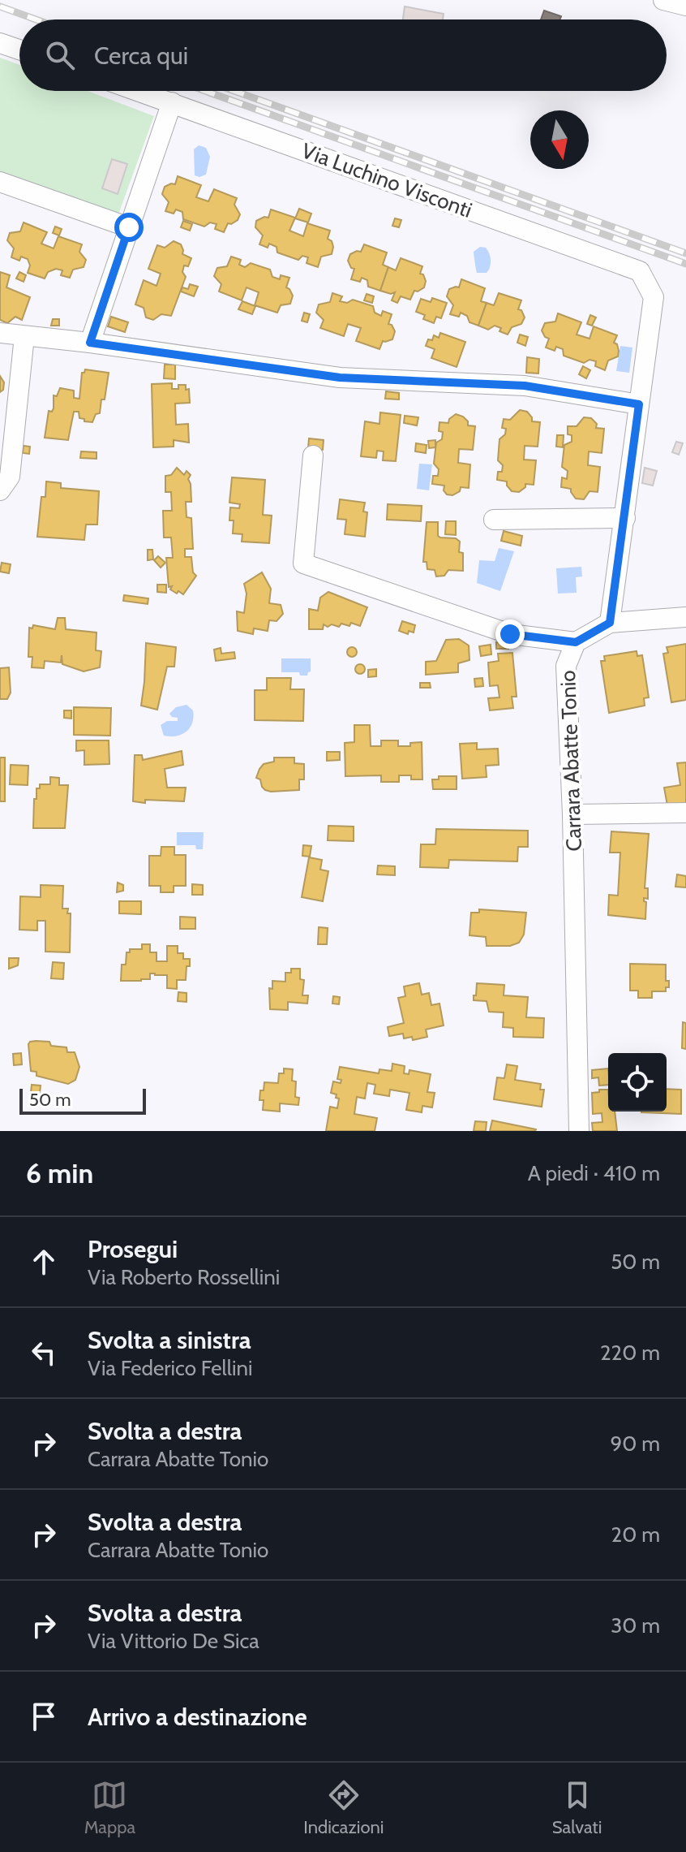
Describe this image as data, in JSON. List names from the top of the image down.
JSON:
{
  "streets": {
    "street": ["Via Luchino Visconti", "Carrara Abatte Tonio"]
  },
  "scale_bar": "50 m",
  "north": "bottom",
  "page": {
    "search": "Cerca qui",
    "scale": "50 m",
    "heading": ["6 min", "A piedi · 410 m"],
    "list": [
      ["Prosegui", "Via Roberto Rossellini", "50 m"],
      ["Svolta a sinistra", "Via Federico Fellini", "220 m"],
      ["Svolta a destra", "Carrara Abatte Tonio", "90 m"],
      ["Svolta a destra", "Carrara Abatte Tonio", "20 m"],
      ["Svolta a destra", "Via Vittorio De Sica", "30 m"],
      "Arrivo a destinazione"
    ],
    "nav": ["Mappa", "Indicazioni", "Salvati"]
  }
}
